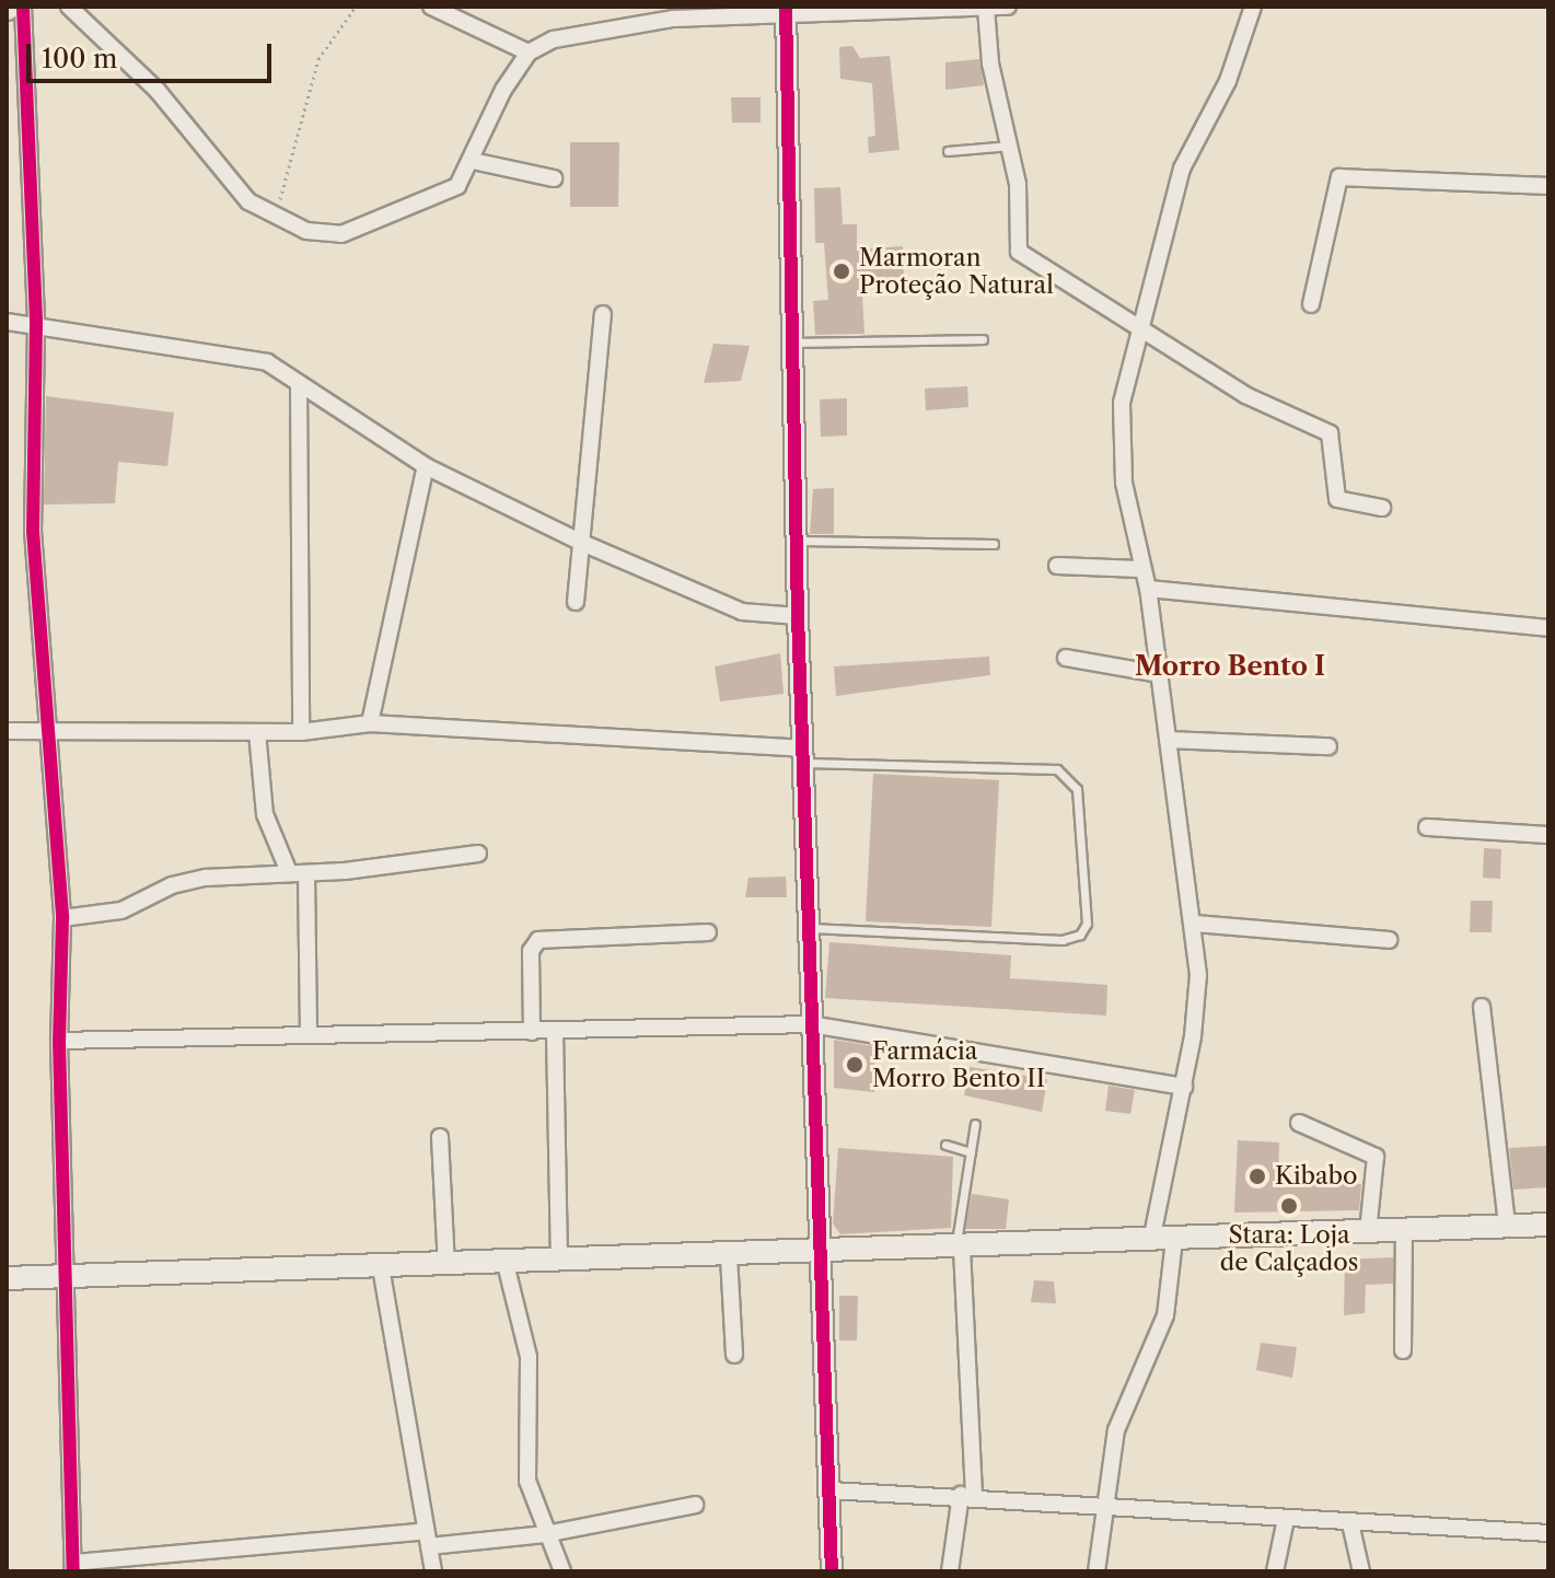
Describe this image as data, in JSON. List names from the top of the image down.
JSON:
{
  "districts": ["Morro Bento I"],
  "places": [
    "Marmoran Proteção Natural",
    "Farmácia Morro Bento II",
    "Kibabo",
    "Stara: Loja de Calçados"
  ],
  "scale_bar": "100 m"
}
